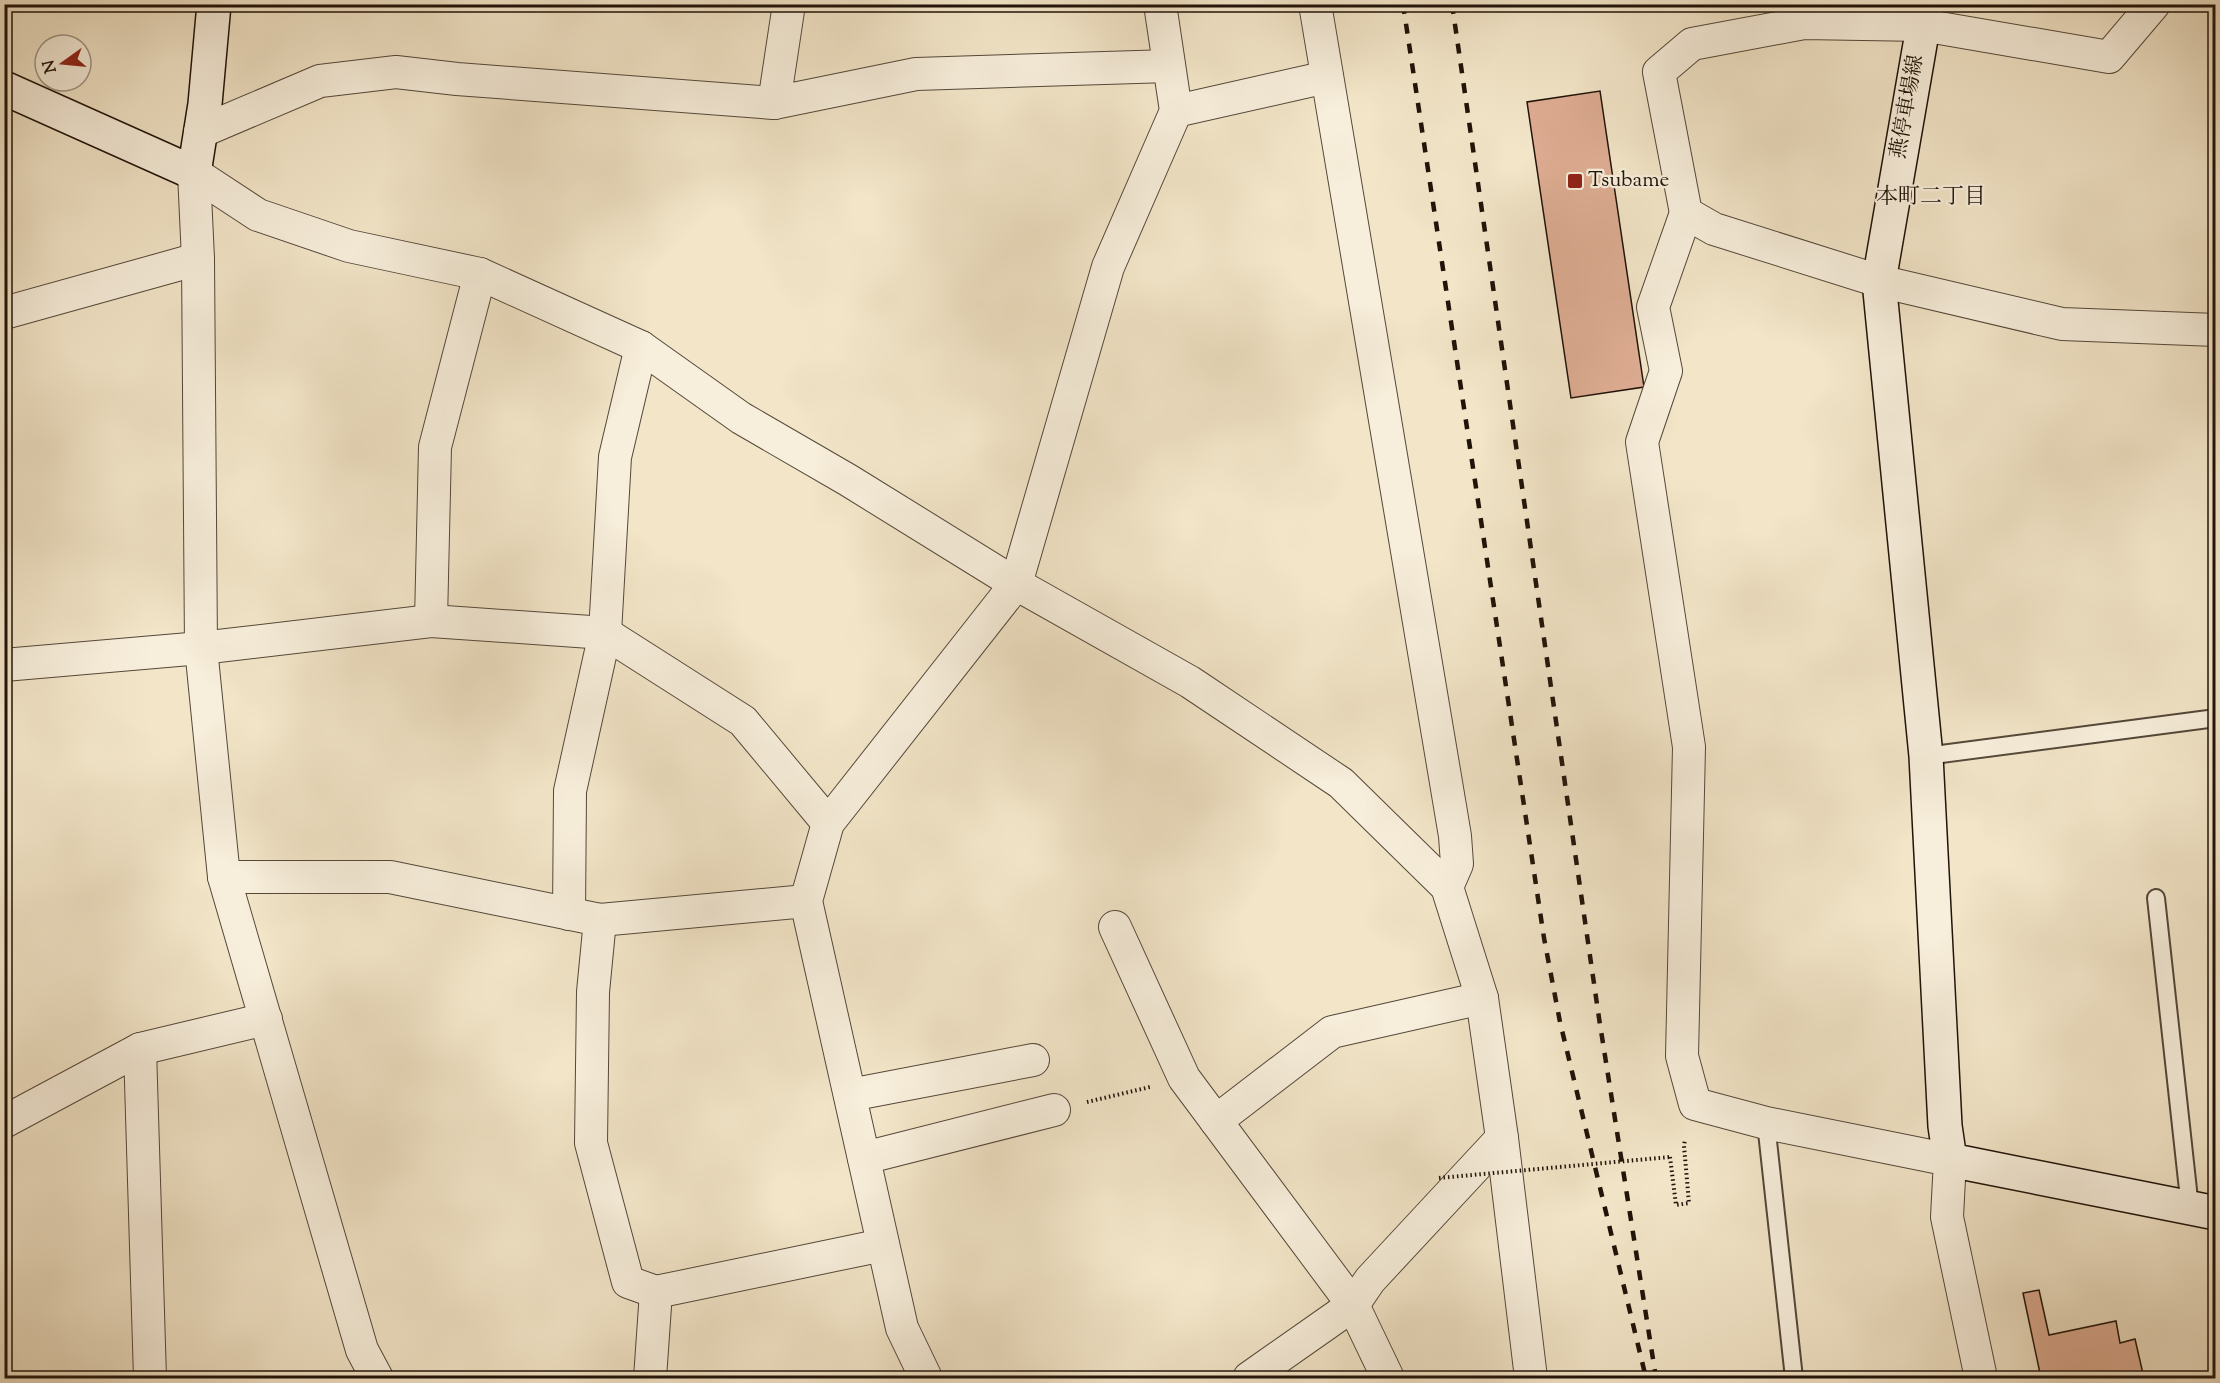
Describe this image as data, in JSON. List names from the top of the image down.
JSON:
{
  "streets": {
    "street": ["燕停車場線"]
  },
  "districts": ["本町二丁目"],
  "places": {
    "transit": ["Tsubame"]
  },
  "north": "left"
}
